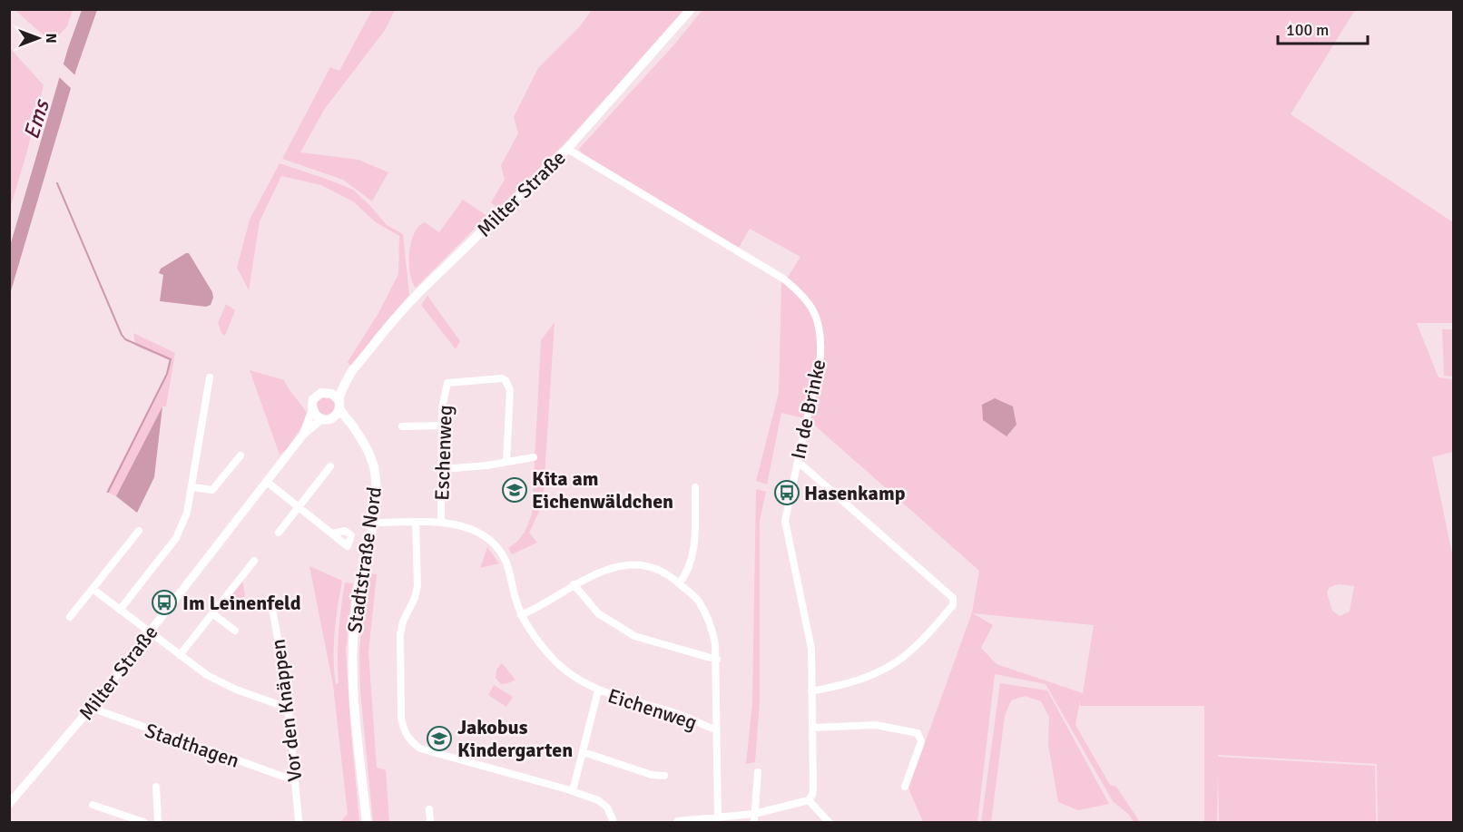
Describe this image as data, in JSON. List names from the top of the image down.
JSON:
{
  "streets": {
    "main road": ["Milter Straße", "Stadtstraße Nord"],
    "street": [
      "In de Brinke",
      "Eschenweg",
      "Eichenweg",
      "Vor den Knäppen",
      "Stadthagen"
    ]
  },
  "crossings": [
    ["Milter Straße", "In de Brinke"],
    ["Milter Straße", "Stadtstraße Nord"],
    ["Milter Straße", "Stadthagen"],
    ["Eschenweg", "Eichenweg"],
    ["Stadtstraße Nord", "Eichenweg"],
    ["Vor den Knäppen", "Stadthagen"]
  ],
  "water": ["Ems"],
  "places": {
    "school or university": ["Kita am Eichenwäldchen", "Jakobus Kindergarten"],
    "bus stop": ["Hasenkamp", "Im Leinenfeld"]
  },
  "scale_bar": "100 m",
  "north": "right"
}
